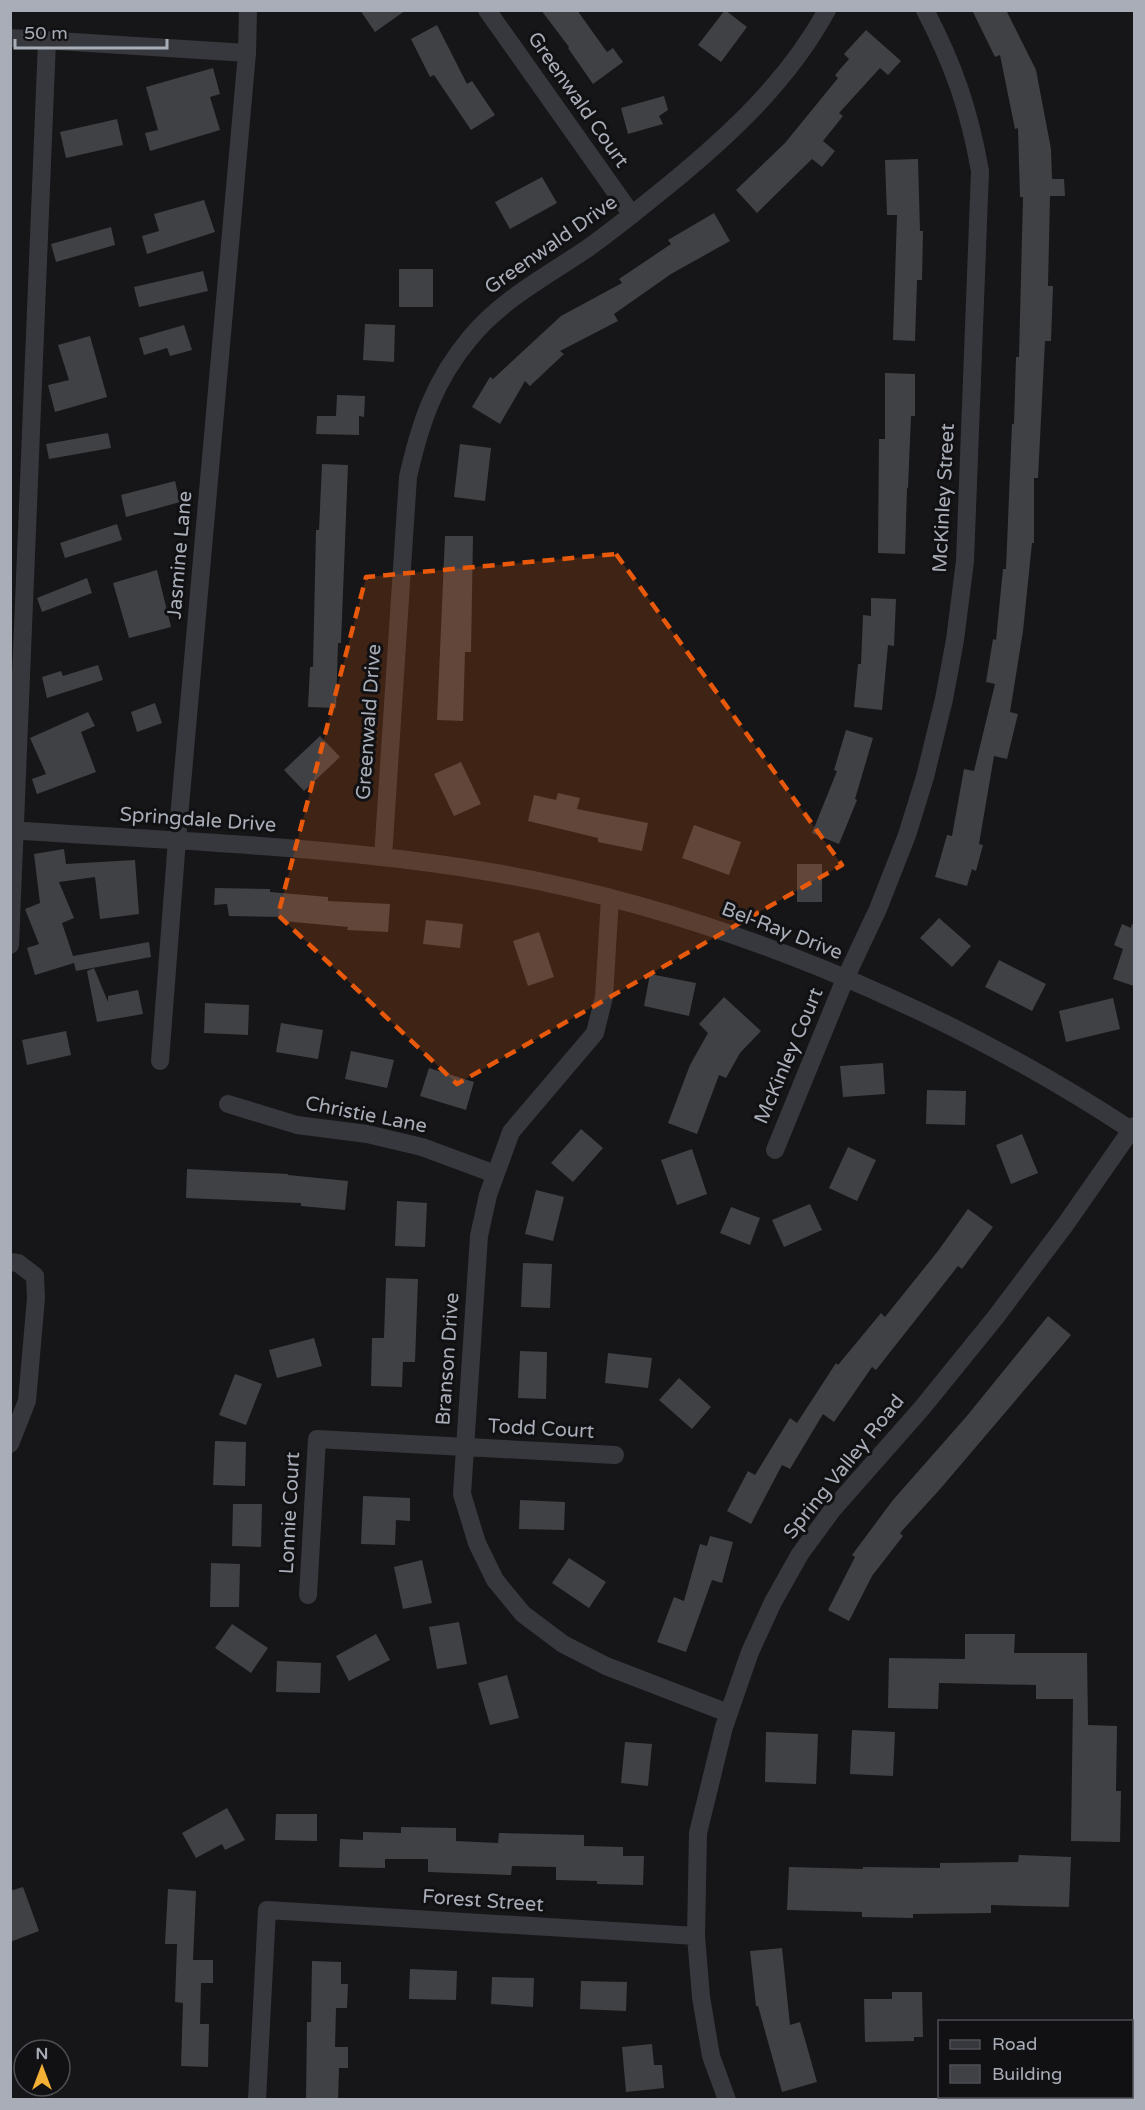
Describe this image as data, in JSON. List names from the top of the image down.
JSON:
{
  "streets": {
    "street": [
      "Greenwald Court",
      "Greenwald Drive",
      "McKinley Street",
      "Jasmine Lane",
      "Springdale Drive",
      "Bel-Ray Drive",
      "McKinley Court",
      "Christie Lane",
      "Branson Drive",
      "Todd Court",
      "Spring Valley Road",
      "Lonnie Court",
      "Forest Street"
    ]
  },
  "crossings": [
    ["Greenwald Court", "Greenwald Drive"],
    ["Greenwald Drive", "Springdale Drive"],
    ["Greenwald Drive", "Bel-Ray Drive"],
    ["McKinley Street", "Bel-Ray Drive"],
    ["McKinley Street", "McKinley Court"],
    ["Jasmine Lane", "Springdale Drive"],
    ["Springdale Drive", "Bel-Ray Drive"],
    ["Bel-Ray Drive", "McKinley Court"],
    ["Bel-Ray Drive", "Branson Drive"],
    ["Bel-Ray Drive", "Spring Valley Road"],
    ["Christie Lane", "Branson Drive"],
    ["Branson Drive", "Todd Court"],
    ["Branson Drive", "Spring Valley Road"],
    ["Branson Drive", "Lonnie Court"],
    ["Todd Court", "Lonnie Court"],
    ["Spring Valley Road", "Forest Street"]
  ],
  "legend": ["Road", "Building"],
  "scale_bar": "50 m",
  "north": "top"
}
